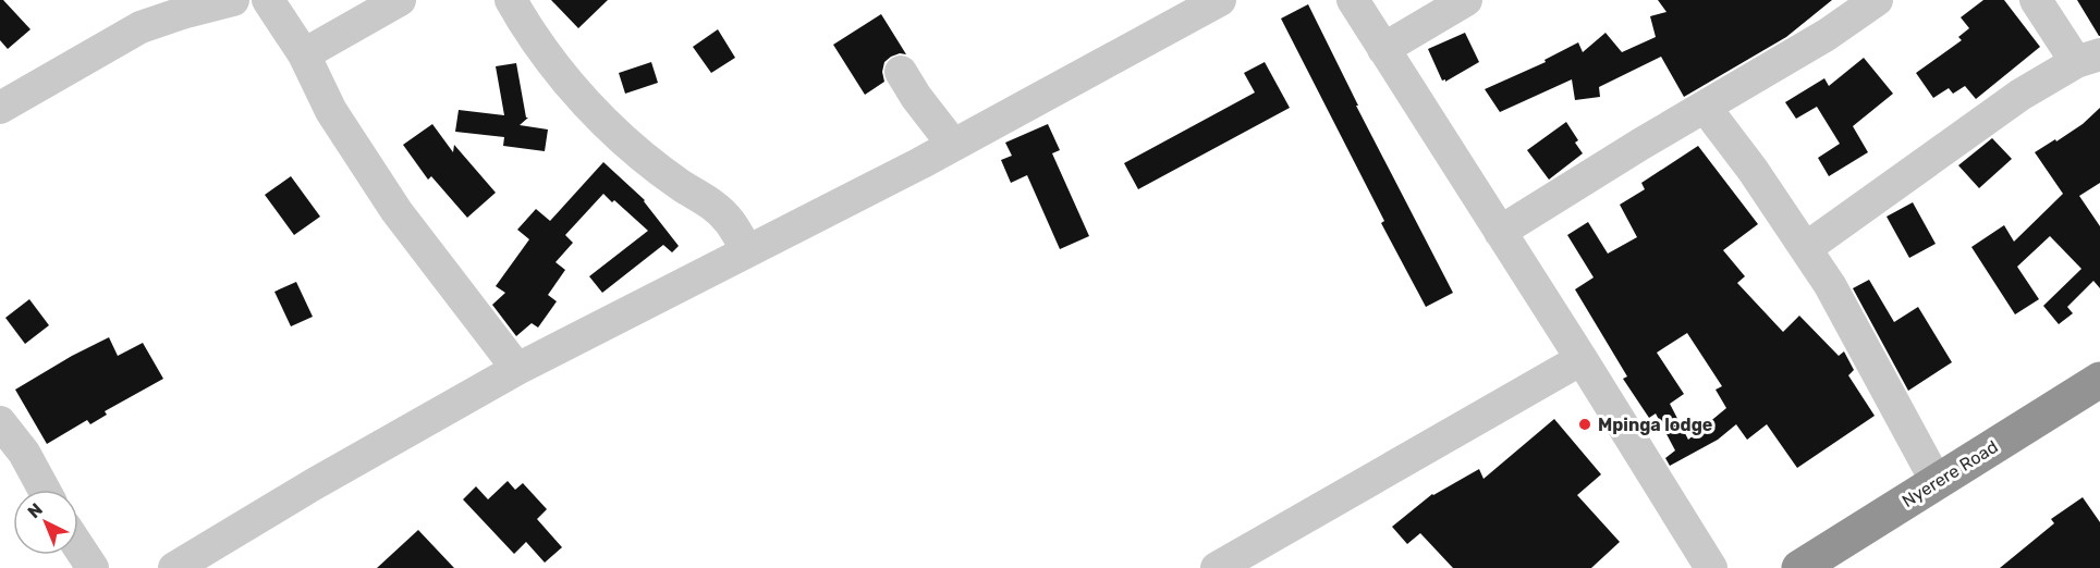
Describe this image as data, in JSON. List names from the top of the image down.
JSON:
{
  "streets": {
    "highway": ["Nyerere Road"]
  },
  "places": ["Mpinga lodge"],
  "north": "top left"
}
